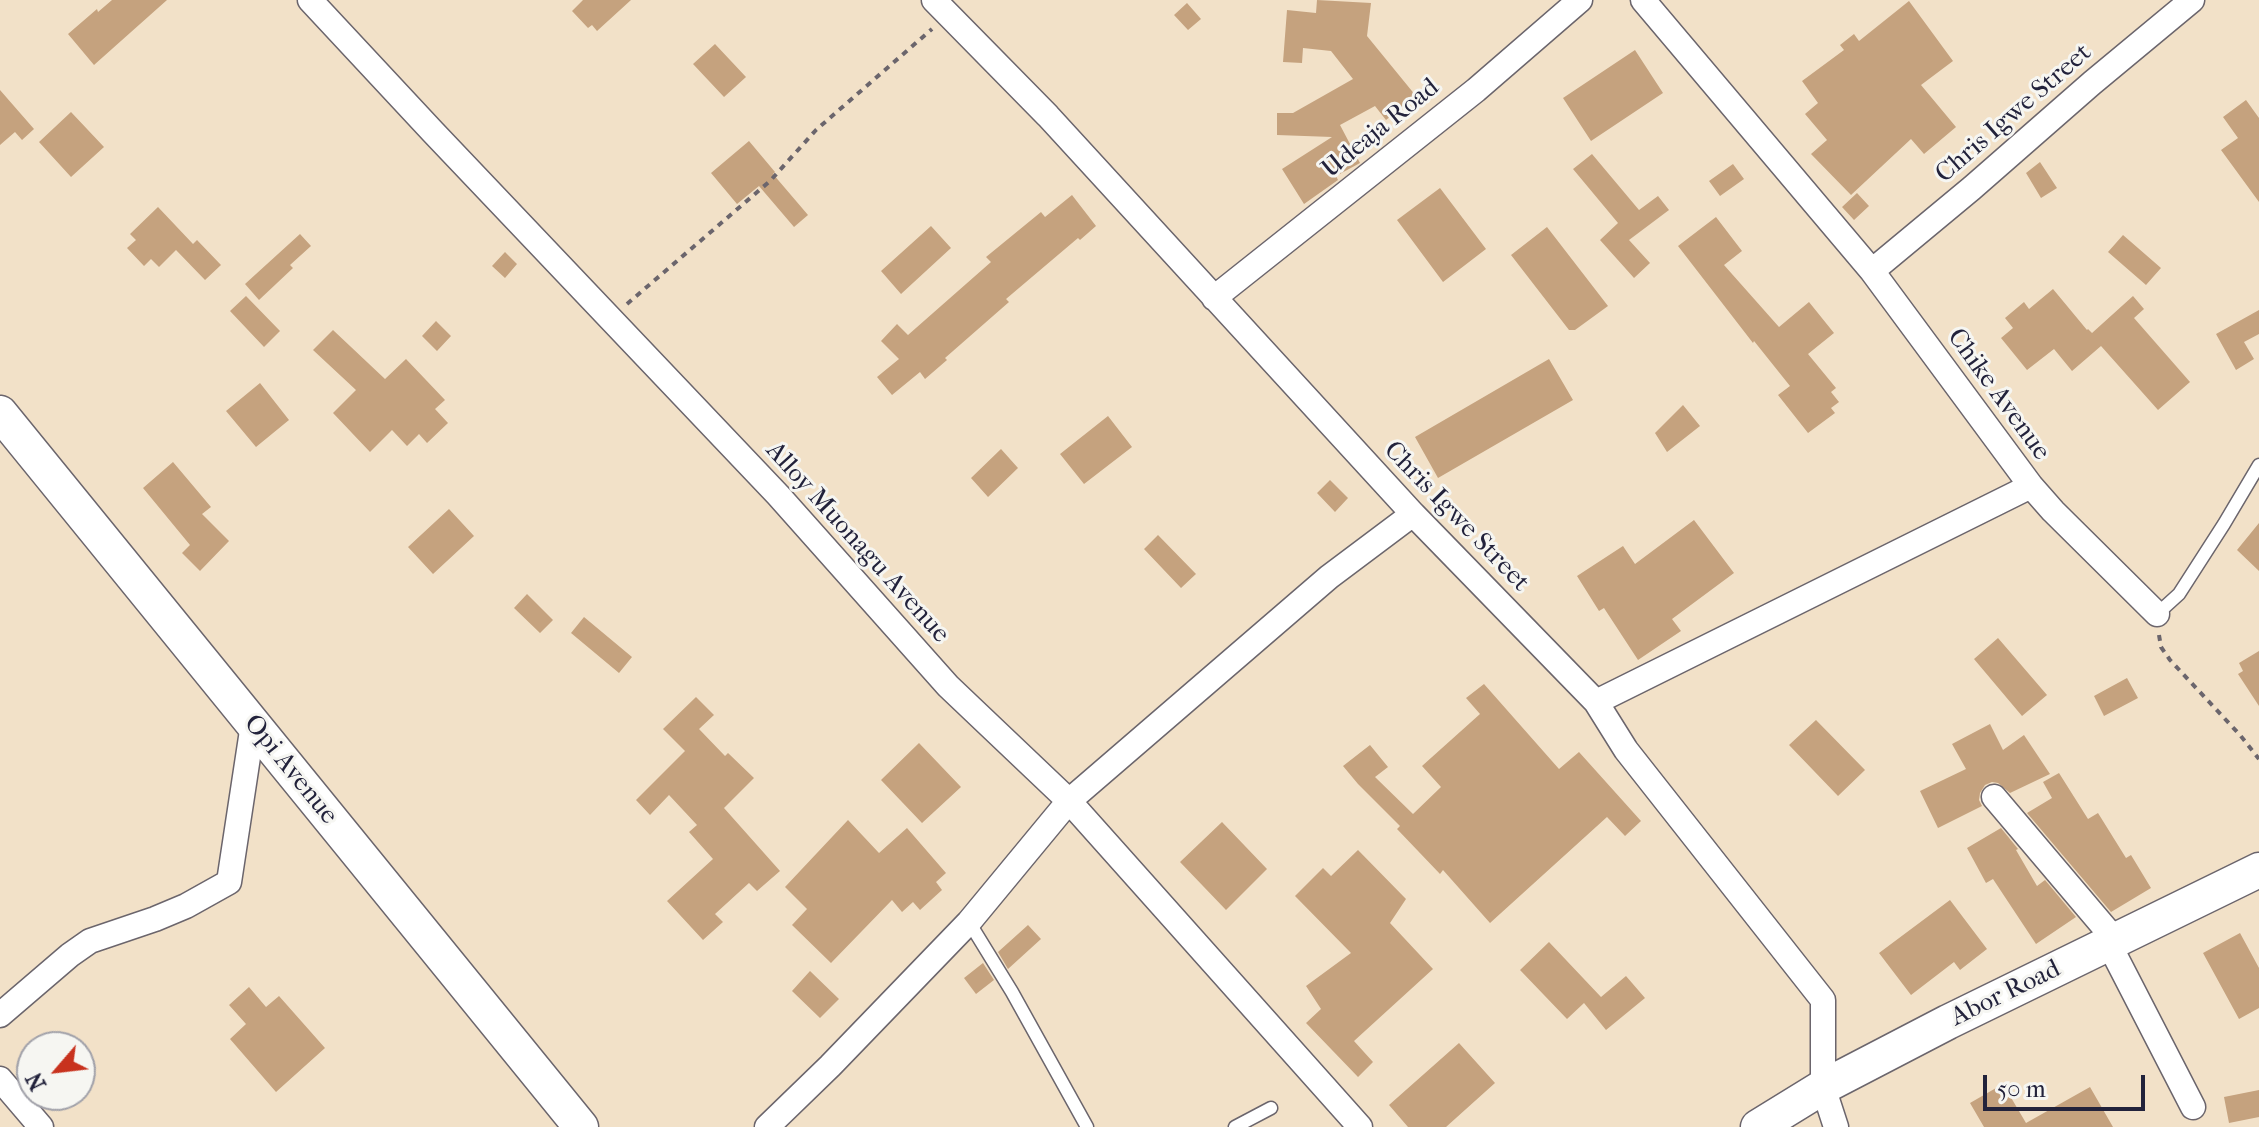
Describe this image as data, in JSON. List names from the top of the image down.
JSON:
{
  "streets": {
    "street": [
      "Chris Igwe Street",
      "Udeaja Road",
      "Chike Avenue",
      "Alloy Muonagu Avenue",
      "Opi Avenue",
      "Abor Road"
    ]
  },
  "crossings": [
    ["Chris Igwe Street", "Udeaja Road"],
    ["Chris Igwe Street", "Chike Avenue"],
    ["Chris Igwe Street", "Abor Road"]
  ],
  "scale_bar": "50 m",
  "north": "bottom left"
}
